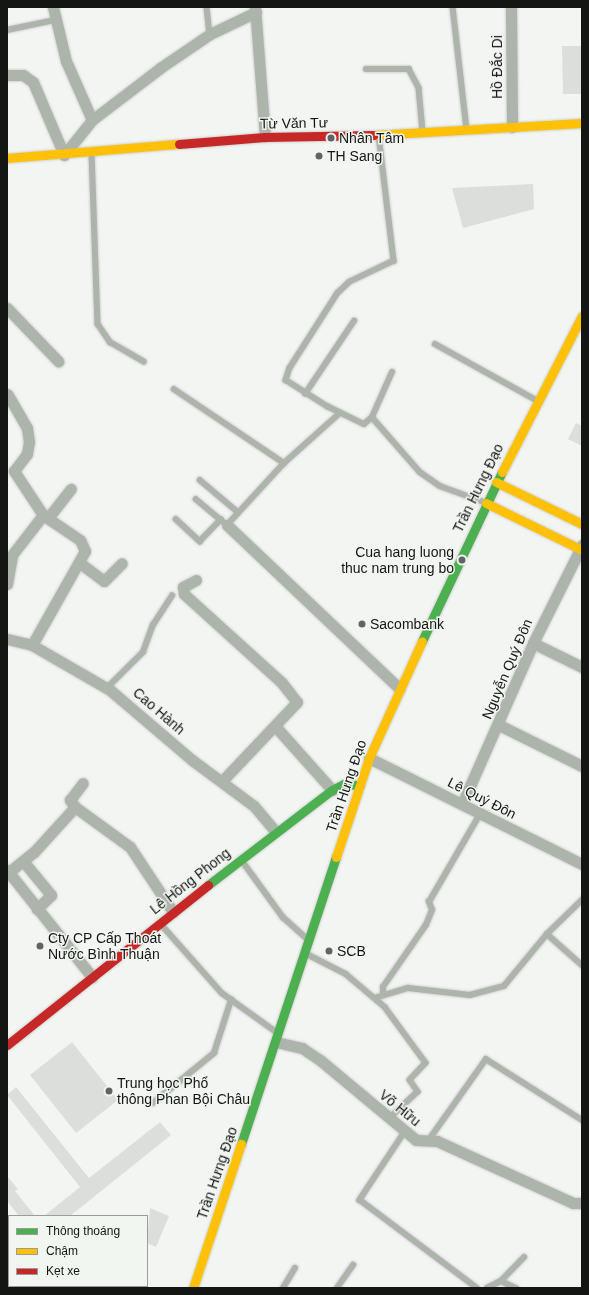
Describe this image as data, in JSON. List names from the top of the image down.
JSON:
{
  "streets": {
    "main road": ["Từ Văn Tư", "Trần Hưng Đạo", "Lê Hồng Phong"],
    "street": [
      "Hồ Đắc Di",
      "Nguyễn Quý Đôn",
      "Cao Hành",
      "Lê Quý Đôn",
      "Võ Hữu"
    ]
  },
  "crossings": [
    ["Hồ Đắc Di", "Từ Văn Tư"],
    ["Trần Hưng Đạo", "Lê Quý Đôn"],
    ["Trần Hưng Đạo", "Lê Hồng Phong"],
    ["Trần Hưng Đạo", "Võ Hữu"],
    ["Nguyễn Quý Đôn", "Lê Quý Đôn"],
    ["Cao Hành", "Lê Hồng Phong"]
  ],
  "places": [
    "Nhân Tâm",
    "TH Sang",
    "Cua hang luong thuc nam trung bo",
    "Sacombank",
    "Cty CP Cấp Thoát Nước Bình Thuận",
    "SCB",
    "Trung học Phổ thông Phan Bội Châu"
  ],
  "legend": ["Thông thoáng", "Chậm", "Kẹt xe"]
}
